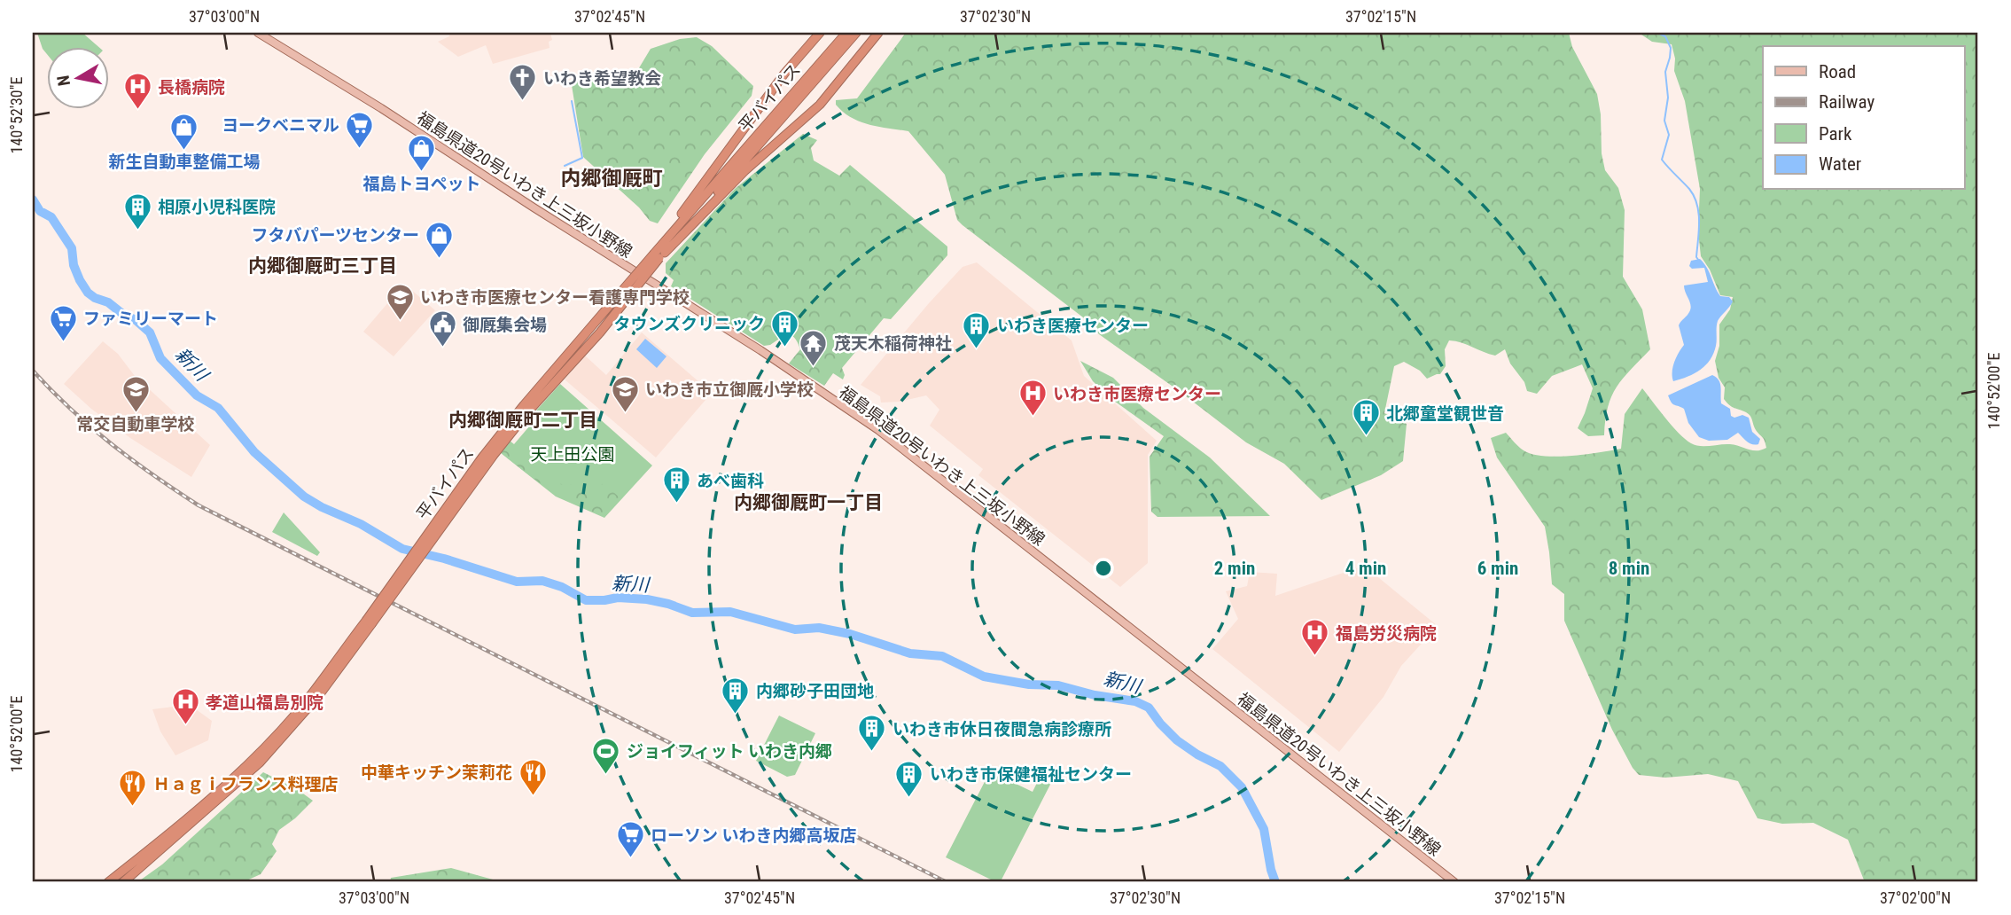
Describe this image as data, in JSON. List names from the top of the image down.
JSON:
{
  "streets": {
    "highway": ["平バイパス"],
    "main road": ["福島県道20号いわき上三坂小野線"]
  },
  "districts": [
    "内郷御厩町",
    "内郷御厩町三丁目",
    "内郷御厩町二丁目",
    "内郷御厩町一丁目"
  ],
  "water": ["新川"],
  "parks": ["天上田公園"],
  "places": {
    "church": ["いわき希望教会"],
    "hospital": [
      "長橋病院",
      "いわき市医療センター",
      "福島労災病院",
      "孝道山福島別院"
    ],
    "supermarket": ["ヨークベニマル", "ファミリーマート", "ローソン いわき内郷高坂店"],
    "shop": ["新生自動車整備工場", "福島トヨペット", "フタバパーツセンター"],
    "building": [
      "相原小児科医院",
      "タウンズクリニック",
      "いわき医療センター",
      "北郷童堂観世音",
      "あべ歯科",
      "内郷砂子田団地",
      "いわき市休日夜間急病診療所",
      "いわき市保健福祉センター"
    ],
    "school or university": ["いわき市医療センター看護専門学校", "常交自動車学校", "いわき市立御厩小学校"],
    "public building": ["御厩集会場"],
    "temple": ["茂天木稲荷神社"],
    "sports": ["ジョイフィット いわき内郷"],
    "restaurant": ["中華キッチン茉莉花", "Ｈａｇｉフランス料理店"]
  },
  "legend": [
    "Road",
    "Railway",
    "Park",
    "Water"
  ],
  "north": "left",
  "coordinates": [
    "37°03'00\"N",
    "37°02'45\"N",
    "37°02'30\"N",
    "37°02'15\"N",
    "140°52'30\"E",
    "140°52'00\"E",
    "37°02'00\"N"
  ],
  "rings": [
    "2 min",
    "4 min",
    "6 min",
    "8 min"
  ]
}
